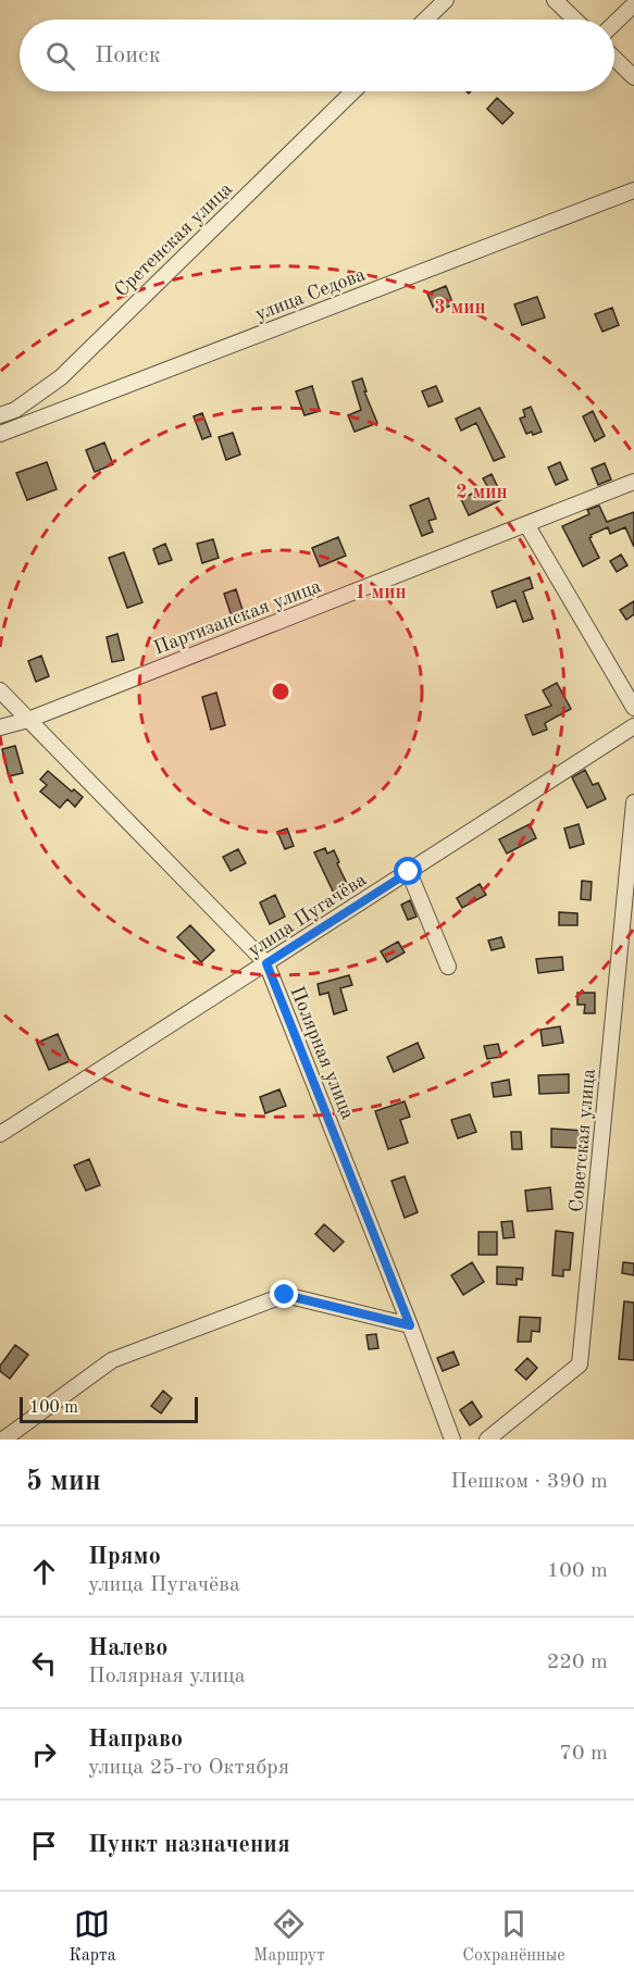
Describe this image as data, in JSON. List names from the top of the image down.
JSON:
{
  "streets": {
    "street": [
      "Сретенская улица",
      "улица Седова",
      "Партизанская улица",
      "улица Пугачёва",
      "Полярная улица",
      "Советская улица"
    ]
  },
  "crossings": [
    ["Партизанская улица", "Полярная улица"],
    ["улица Пугачёва", "Полярная улица"]
  ],
  "scale_bar": "100 m",
  "page": {
    "search": "Поиск",
    "scale": "100 m",
    "heading": ["5 мин", "Пешком · 390 m"],
    "list": [
      ["Прямо", "улица Пугачёва", "100 m"],
      ["Налево", "Полярная улица", "220 m"],
      ["Направо", "улица 25-го Октября", "70 m"],
      "Пункт назначения"
    ],
    "nav": ["Карта", "Маршрут", "Сохранённые"]
  },
  "rings": ["3 мин", "2 мин", "1 мин"]
}
